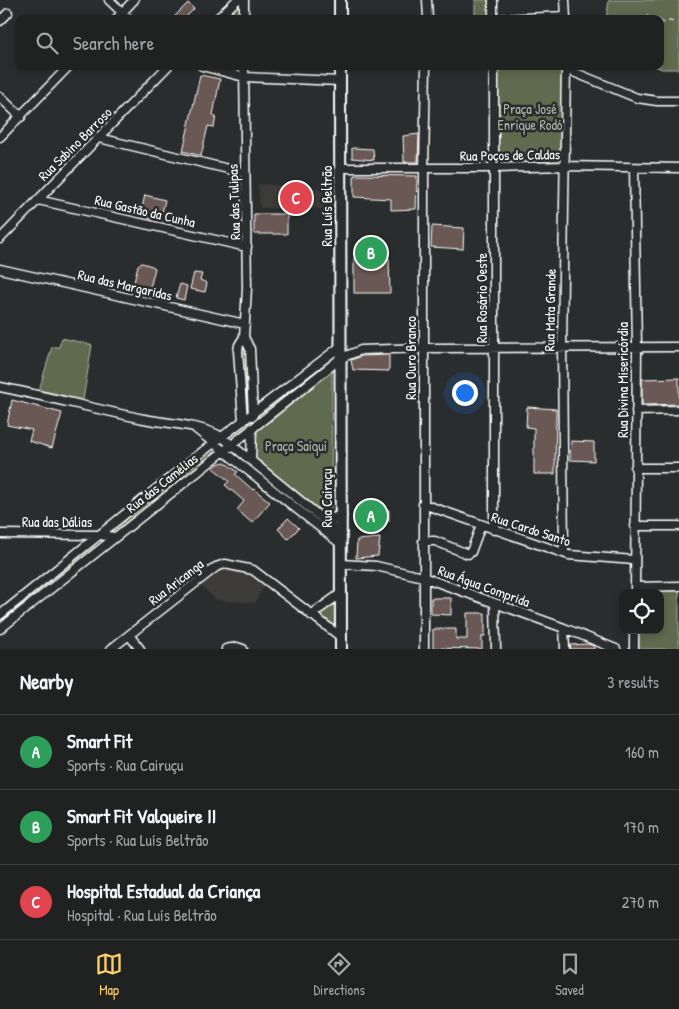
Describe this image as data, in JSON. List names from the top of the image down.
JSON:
{
  "streets": {
    "main road": ["Rua Luís Beltrão", "Rua Cairuçu"],
    "street": [
      "Rua Sabino Barroso",
      "Rua Poços de Caldas",
      "Rua das Tulipas",
      "Rua Gastão da Cunha",
      "Rua das Margaridas",
      "Rua Rosário Oeste",
      "Rua Mata Grande",
      "Rua Ouro Branco",
      "Rua Divina Misericórdia",
      "Rua das Camélias",
      "Rua das Dálias",
      "Rua Cardo Santo",
      "Rua Aricanga",
      "Rua Água Comprida"
    ]
  },
  "crossings": [
    ["Rua Sabino Barroso", "Rua Gastão da Cunha"],
    ["Rua Poços de Caldas", "Rua Luís Beltrão"],
    ["Rua Poços de Caldas", "Rua Rosário Oeste"],
    ["Rua Poços de Caldas", "Rua Mata Grande"],
    ["Rua Poços de Caldas", "Rua Ouro Branco"],
    ["Rua Poços de Caldas", "Rua Divina Misericórdia"],
    ["Rua das Tulipas", "Rua Gastão da Cunha"],
    ["Rua das Tulipas", "Rua das Margaridas"],
    ["Rua das Tulipas", "Rua das Camélias"],
    ["Rua Luís Beltrão", "Rua das Camélias"],
    ["Rua Luís Beltrão", "Rua Cairuçu"],
    ["Rua Rosário Oeste", "Rua das Camélias"],
    ["Rua Rosário Oeste", "Rua Cardo Santo"],
    ["Rua Mata Grande", "Rua das Camélias"],
    ["Rua Mata Grande", "Rua Cardo Santo"],
    ["Rua Ouro Branco", "Rua das Camélias"],
    ["Rua Ouro Branco", "Rua Cardo Santo"],
    ["Rua Ouro Branco", "Rua Água Comprida"],
    ["Rua Divina Misericórdia", "Rua das Camélias"],
    ["Rua Divina Misericórdia", "Rua Cardo Santo"],
    ["Rua das Camélias", "Rua Cairuçu"],
    ["Rua das Camélias", "Rua das Dálias"],
    ["Rua Cairuçu", "Rua Aricanga"],
    ["Rua Cairuçu", "Rua Água Comprida"]
  ],
  "parks": ["Praça José Enrique Rodó", "Praça Saiqui"],
  "page": {
    "search": "Search here",
    "pins": ["C", "B", "A"],
    "heading": ["Nearby", "3 results"],
    "list": [
      {
        "mark": "A",
        "name": "Smart Fit",
        "note": "Sports · Rua Cairuçu",
        "value": "160 m"
      },
      {
        "mark": "B",
        "name": "Smart Fit Valqueire II",
        "note": "Sports · Rua Luís Beltrão",
        "value": "170 m"
      },
      {
        "mark": "C",
        "name": "Hospital Estadual da Criança",
        "note": "Hospital · Rua Luís Beltrão",
        "value": "270 m"
      }
    ],
    "nav": ["Map", "Directions", "Saved"]
  }
}
